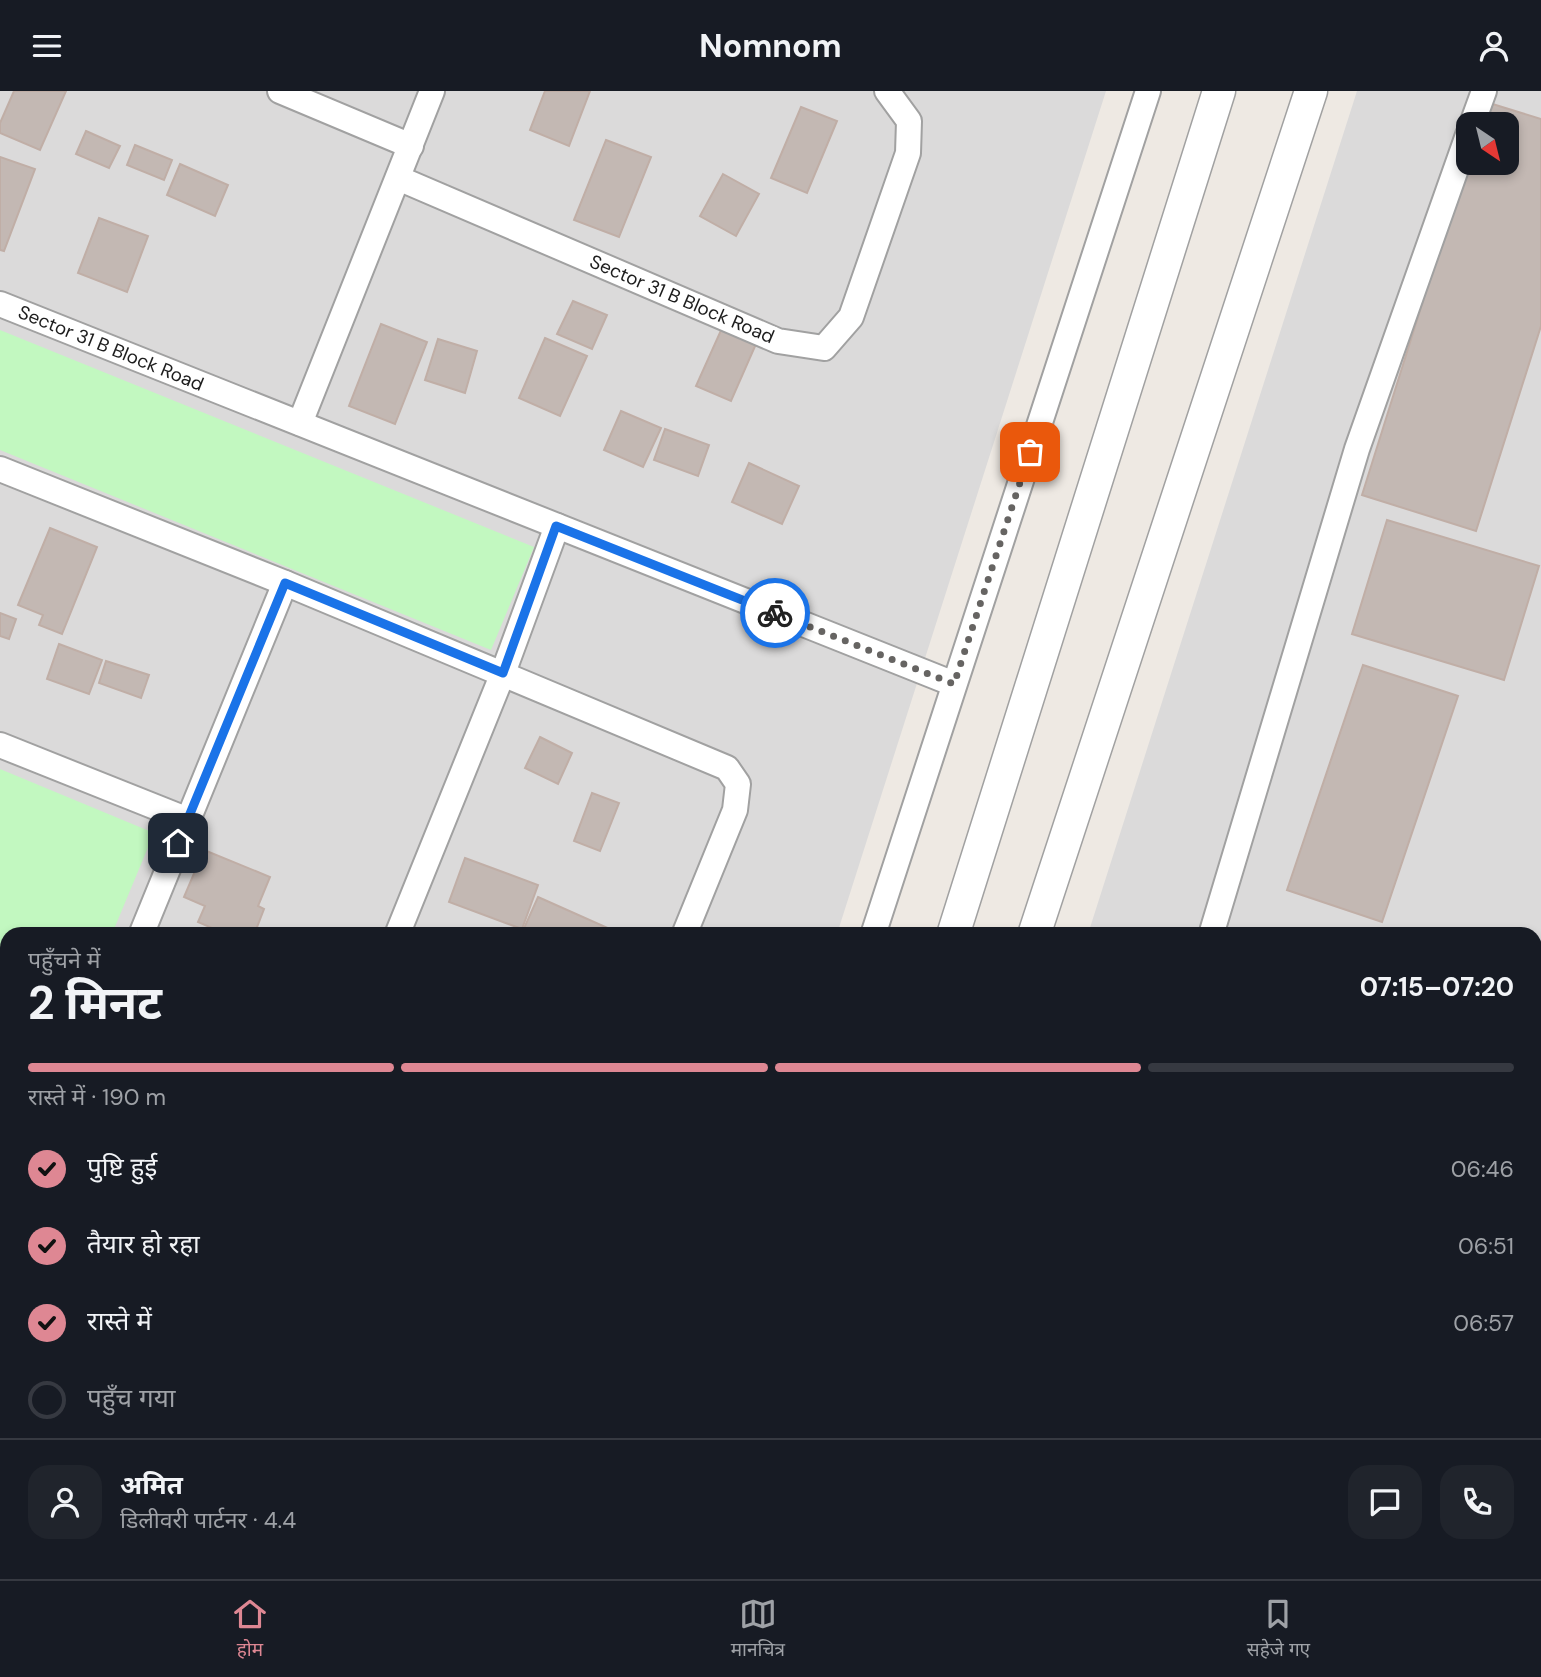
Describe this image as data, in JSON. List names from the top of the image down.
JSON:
{
  "streets": {
    "street": ["Sector 31 B Block Road"]
  },
  "north": "bottom right",
  "page": {
    "header": "Nomnom",
    "heading": ["2 मिनट", "पहुँचने में", "07:15–07:20"],
    "panel": ["अमित", "डिलीवरी पार्टनर · 4.4"],
    "bar": "रास्ते में · 190 m",
    "list": [
      ["पुष्टि हुई", "06:46"],
      ["तैयार हो रहा", "06:51"],
      ["रास्ते में", "06:57"],
      "पहुँच गया"
    ],
    "tabs": ["होम", "मानचित्र", "सहेजे गए"]
  }
}
